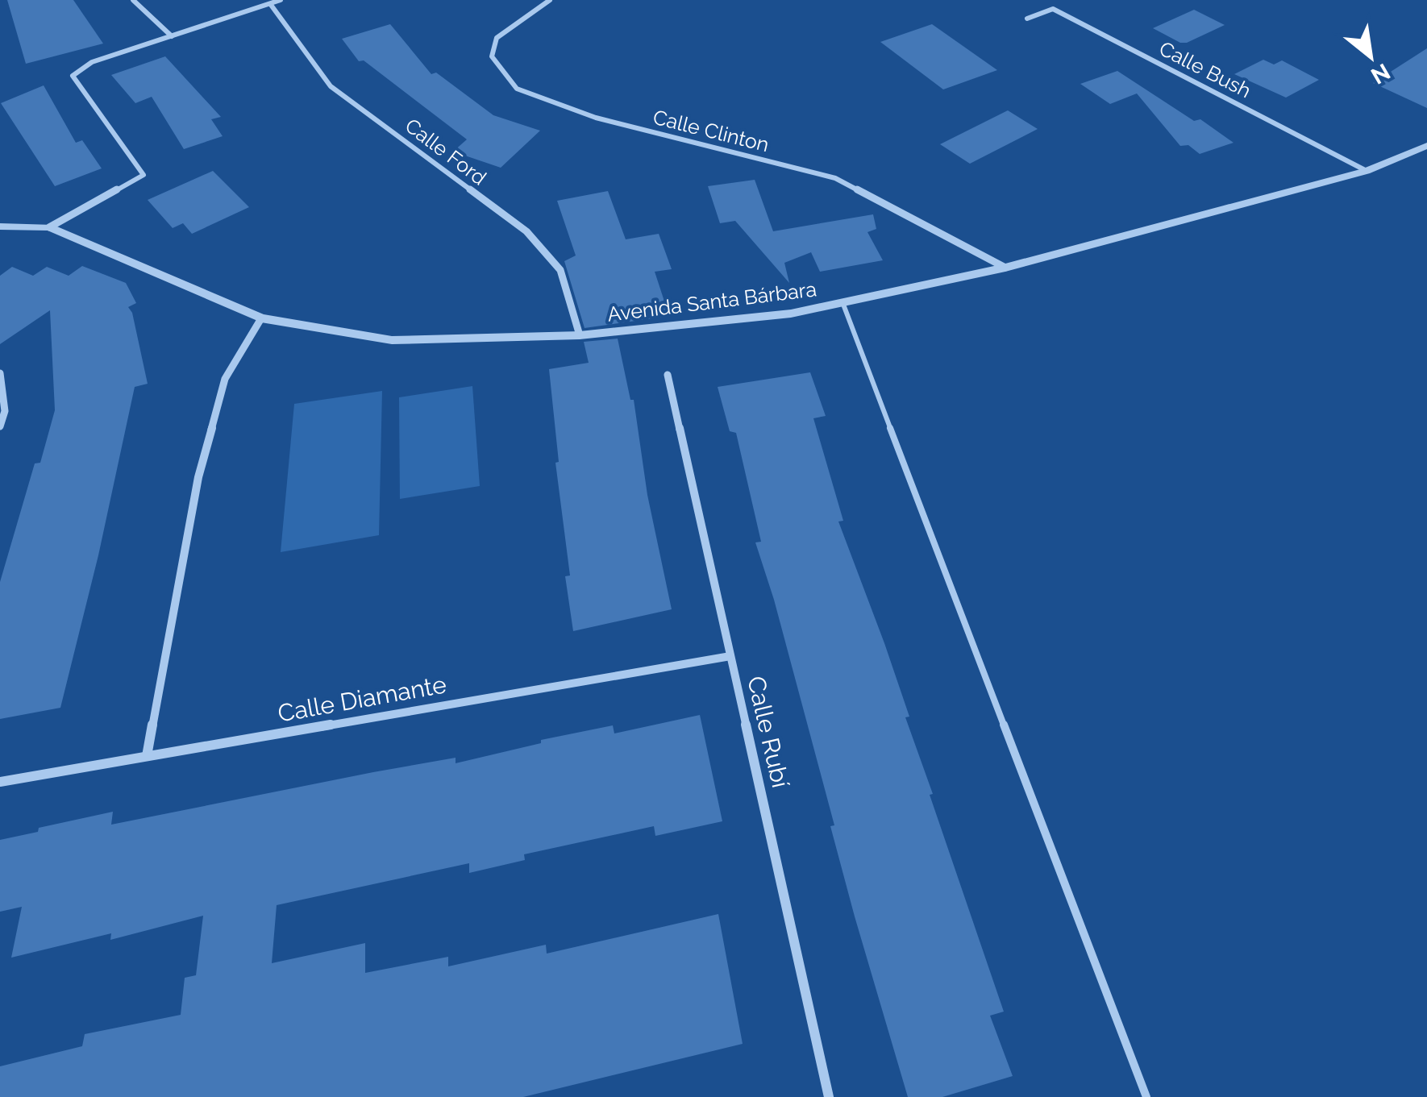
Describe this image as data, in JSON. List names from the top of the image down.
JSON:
{
  "streets": {
    "street": [
      "Calle Bush",
      "Calle Clinton",
      "Calle Ford",
      "Avenida Santa Bárbara",
      "Calle Diamante",
      "Calle Rubí"
    ]
  },
  "crossings": [
    ["Calle Bush", "Avenida Santa Bárbara"],
    ["Calle Clinton", "Avenida Santa Bárbara"],
    ["Calle Ford", "Avenida Santa Bárbara"],
    ["Calle Diamante", "Calle Rubí"]
  ],
  "north": "bottom right"
}
